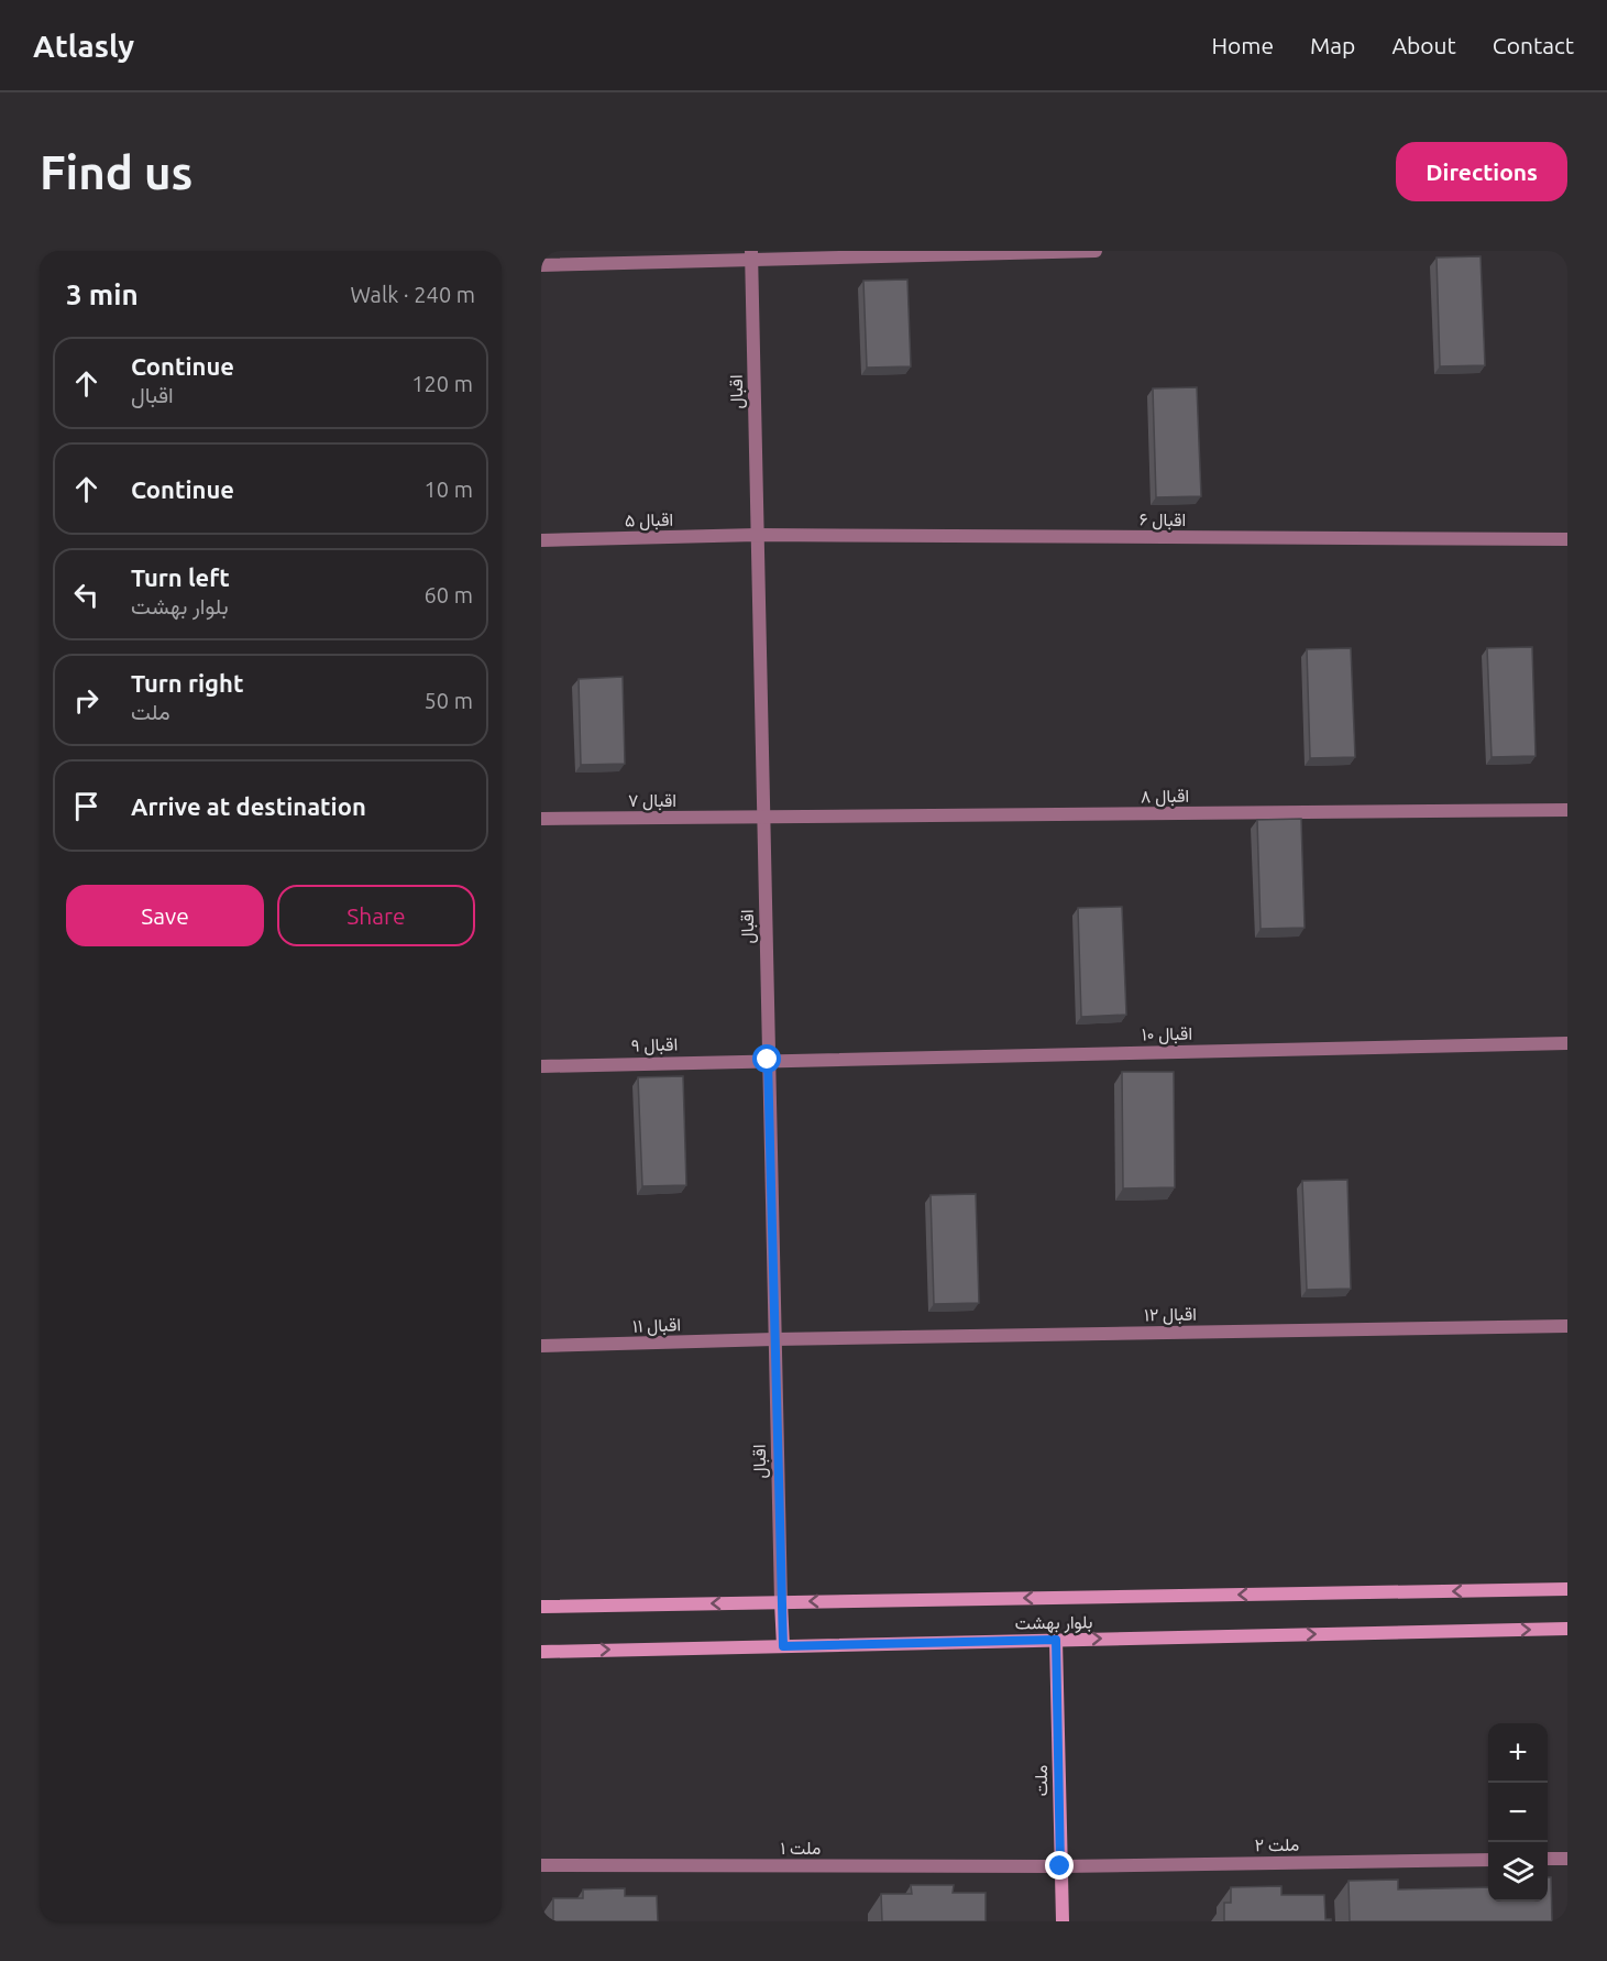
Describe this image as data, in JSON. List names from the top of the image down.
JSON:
{
  "streets": {
    "street": [
      "اقبال",
      "اقبال ۵",
      "اقبال ۶",
      "اقبال ۸",
      "اقبال ۷",
      "اقبال ۱۰",
      "اقبال ۹",
      "اقبال ۱۲",
      "اقبال ۱۱",
      "بلوار بهشت",
      "ملت",
      "ملت ۲",
      "ملت ۱"
    ]
  },
  "crossings": [
    ["اقبال", "اقبال ۵"],
    ["اقبال", "اقبال ۶"],
    ["اقبال", "اقبال ۸"],
    ["اقبال", "اقبال ۷"],
    ["اقبال", "اقبال ۱۰"],
    ["اقبال", "اقبال ۹"],
    ["اقبال", "اقبال ۱۲"],
    ["اقبال", "اقبال ۱۱"],
    ["اقبال", "بلوار بهشت"],
    ["اقبال ۵", "اقبال ۶"],
    ["اقبال ۸", "اقبال ۷"],
    ["اقبال ۱۰", "اقبال ۹"],
    ["اقبال ۱۲", "اقبال ۱۱"],
    ["بلوار بهشت", "ملت"],
    ["ملت", "ملت ۲"],
    ["ملت", "ملت ۱"],
    ["ملت ۲", "ملت ۱"]
  ],
  "page": {
    "header": "Atlasly",
    "nav": [
      "Home",
      "Map",
      "About",
      "Contact"
    ],
    "buttons": [
      "Directions",
      ["Save", "Share"]
    ],
    "title": "Find us",
    "heading": ["3 min", "Walk · 240 m"],
    "list": [
      ["Continue", "اقبال", "120 m"],
      ["Continue", "10 m"],
      ["Turn left", "بلوار بهشت", "60 m"],
      ["Turn right", "ملت", "50 m"],
      "Arrive at destination"
    ],
    "map_buttons": ["+", "−"]
  }
}
